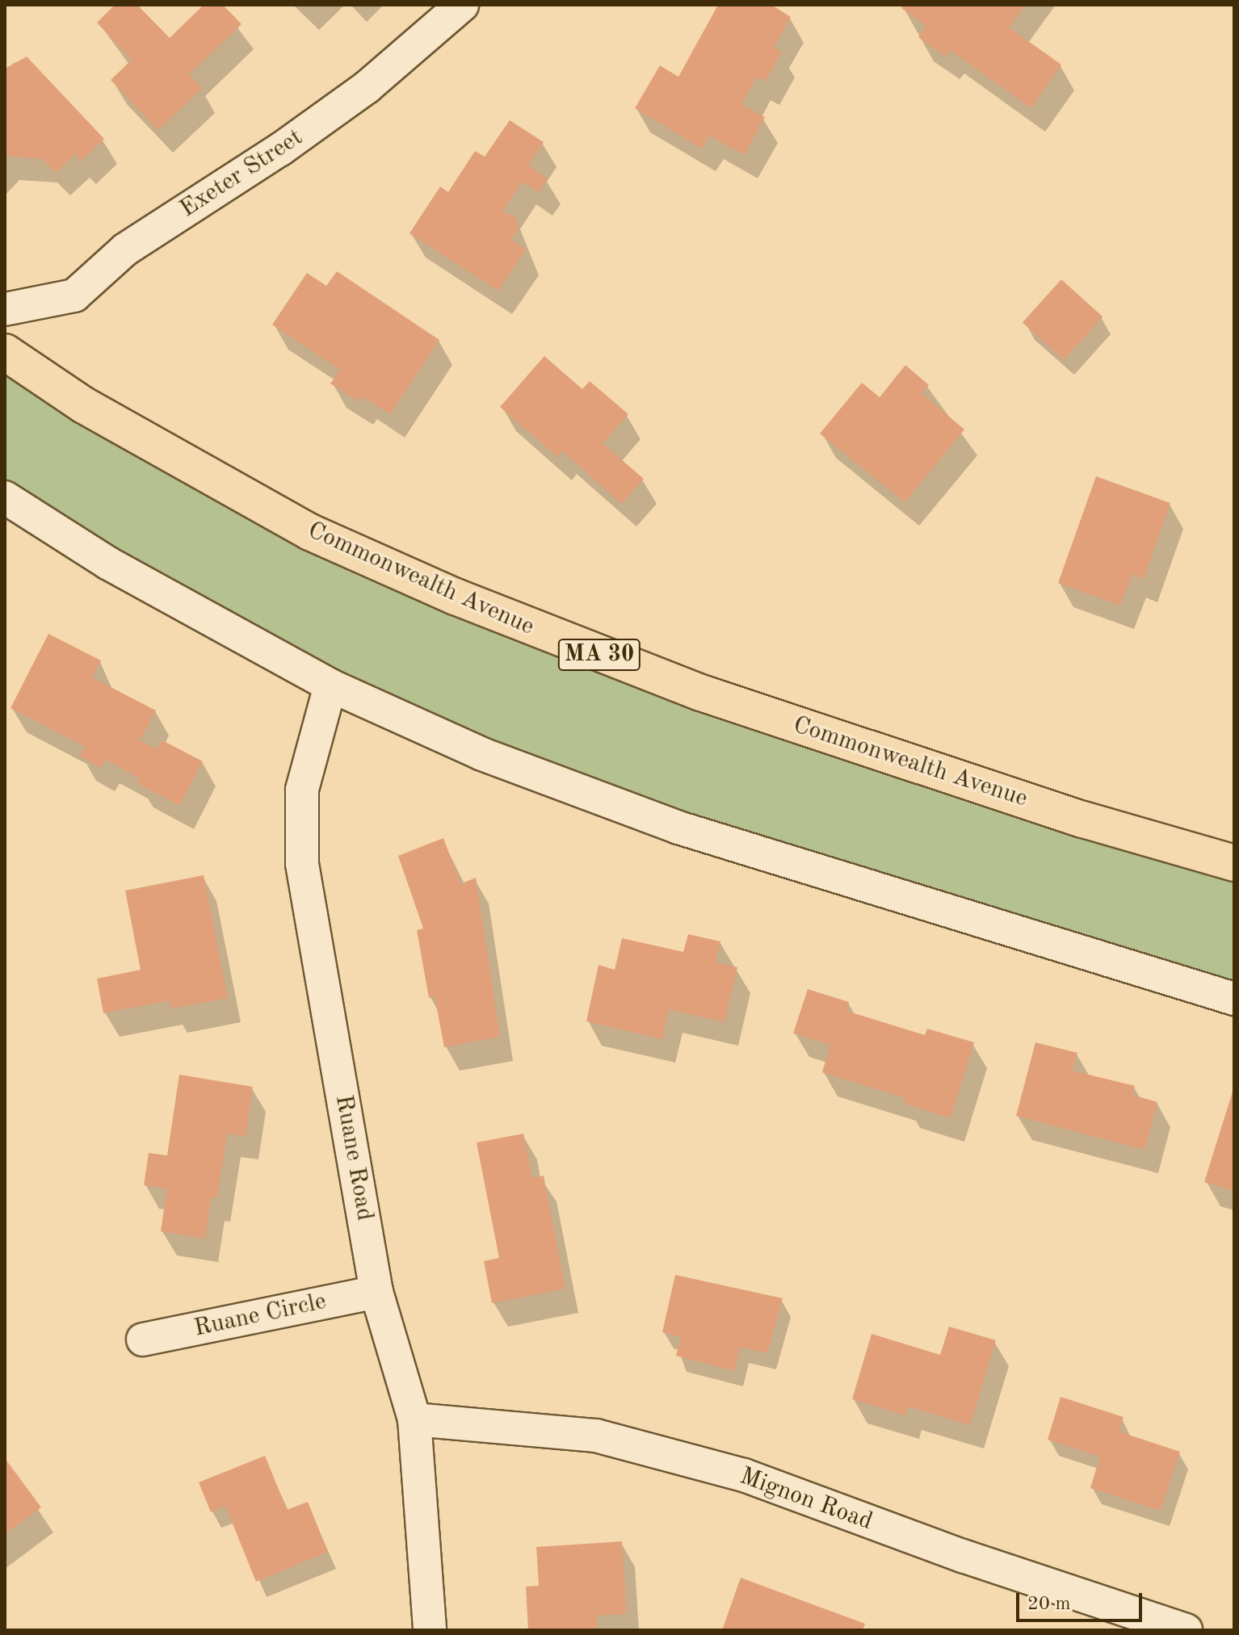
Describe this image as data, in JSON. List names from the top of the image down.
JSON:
{
  "streets": {
    "main road": ["Commonwealth Avenue", "MA 30"],
    "street": [
      "Exeter Street",
      "Ruane Road",
      "Ruane Circle",
      "Mignon Road"
    ]
  },
  "crossings": [
    ["Ruane Road", "Ruane Circle"],
    ["Ruane Road", "Mignon Road"]
  ],
  "scale_bar": "20 m"
}
